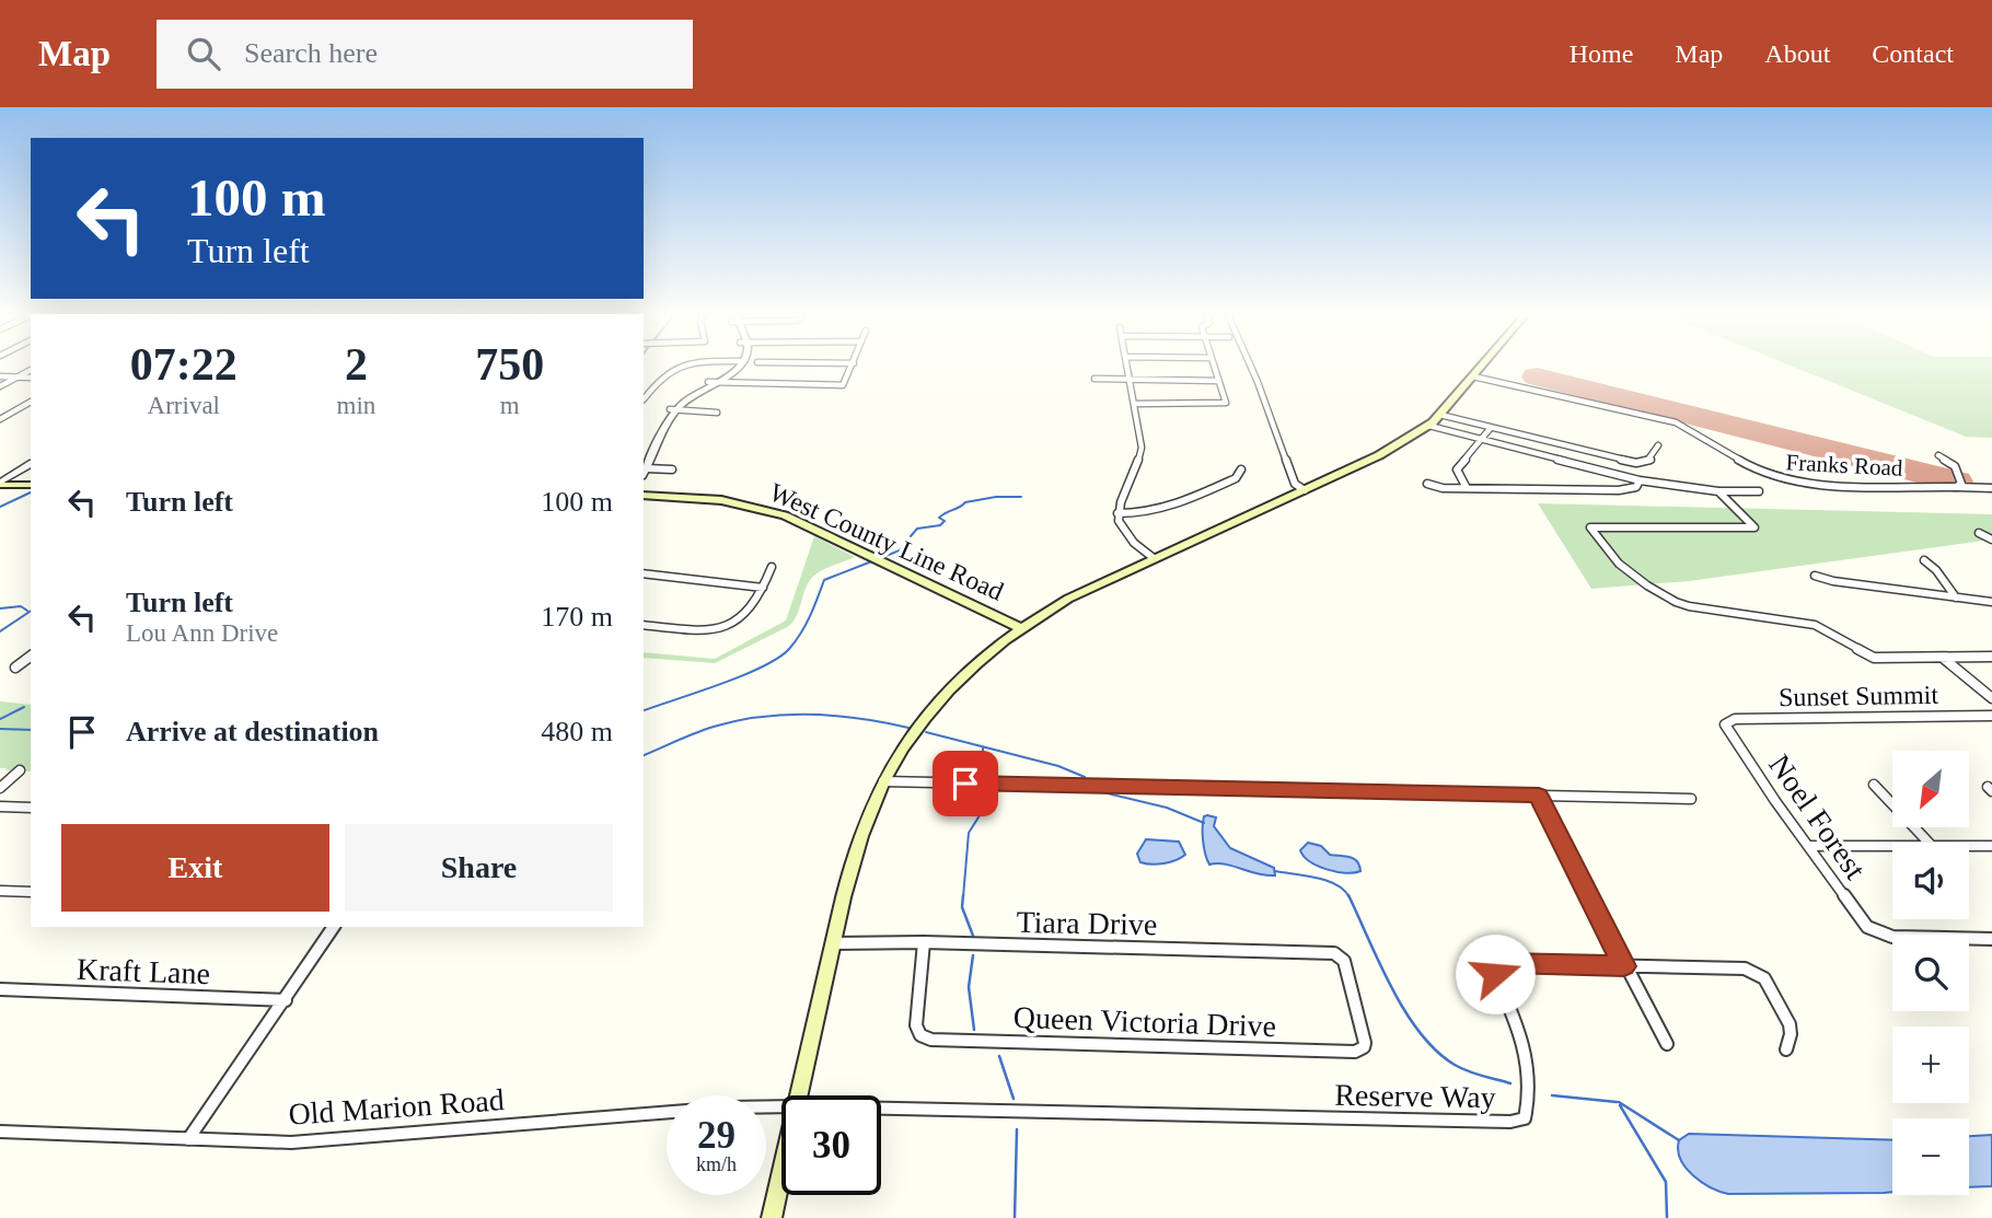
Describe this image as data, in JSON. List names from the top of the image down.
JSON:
{
  "streets": {
    "main road": ["West County Line Road"],
    "street": [
      "Franks Road",
      "Sunset Summit",
      "Noel Forest",
      "Tiara Drive",
      "Kraft Lane",
      "Queen Victoria Drive",
      "Reserve Way",
      "Old Marion Road"
    ]
  },
  "crossings": [
    ["Sunset Summit", "Noel Forest"],
    ["Tiara Drive", "Queen Victoria Drive"]
  ],
  "north": "bottom left",
  "page": {
    "header": "Map",
    "search": "Search here",
    "nav": [
      "Home",
      "Map",
      "About",
      "Contact"
    ],
    "turn": ["100 m", "Turn left"],
    "eta": [
      "07:22",
      "Arrival",
      "2",
      "min",
      "750",
      "m"
    ],
    "list": [
      {
        "name": "Turn left",
        "value": "100 m"
      },
      {
        "name": "Turn left",
        "note": "Lou Ann Drive",
        "value": "170 m"
      },
      {
        "name": "Arrive at destination",
        "value": "480 m"
      }
    ],
    "map_buttons": ["+", "−"],
    "buttons": ["Exit", "Share"],
    "speed": "29 km/h",
    "limit": "30"
  }
}
